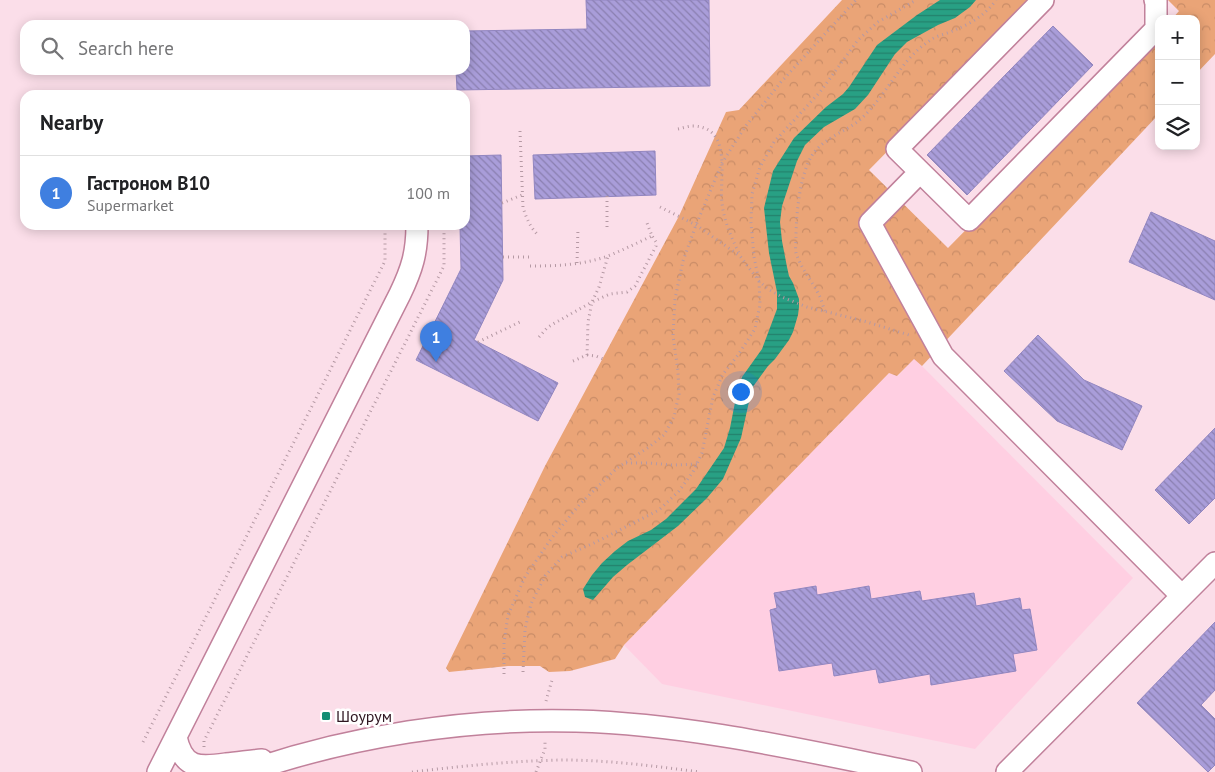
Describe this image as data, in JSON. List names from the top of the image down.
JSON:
{
  "places": {
    "transit": ["Шоурум"]
  },
  "page": {
    "map_buttons": ["+", "−"],
    "search": "Search here",
    "heading": "Nearby",
    "list": [
      {
        "mark": "1",
        "name": "Гастроном B10",
        "note": "Supermarket",
        "value": "100 m"
      }
    ],
    "pins": "1"
  }
}
